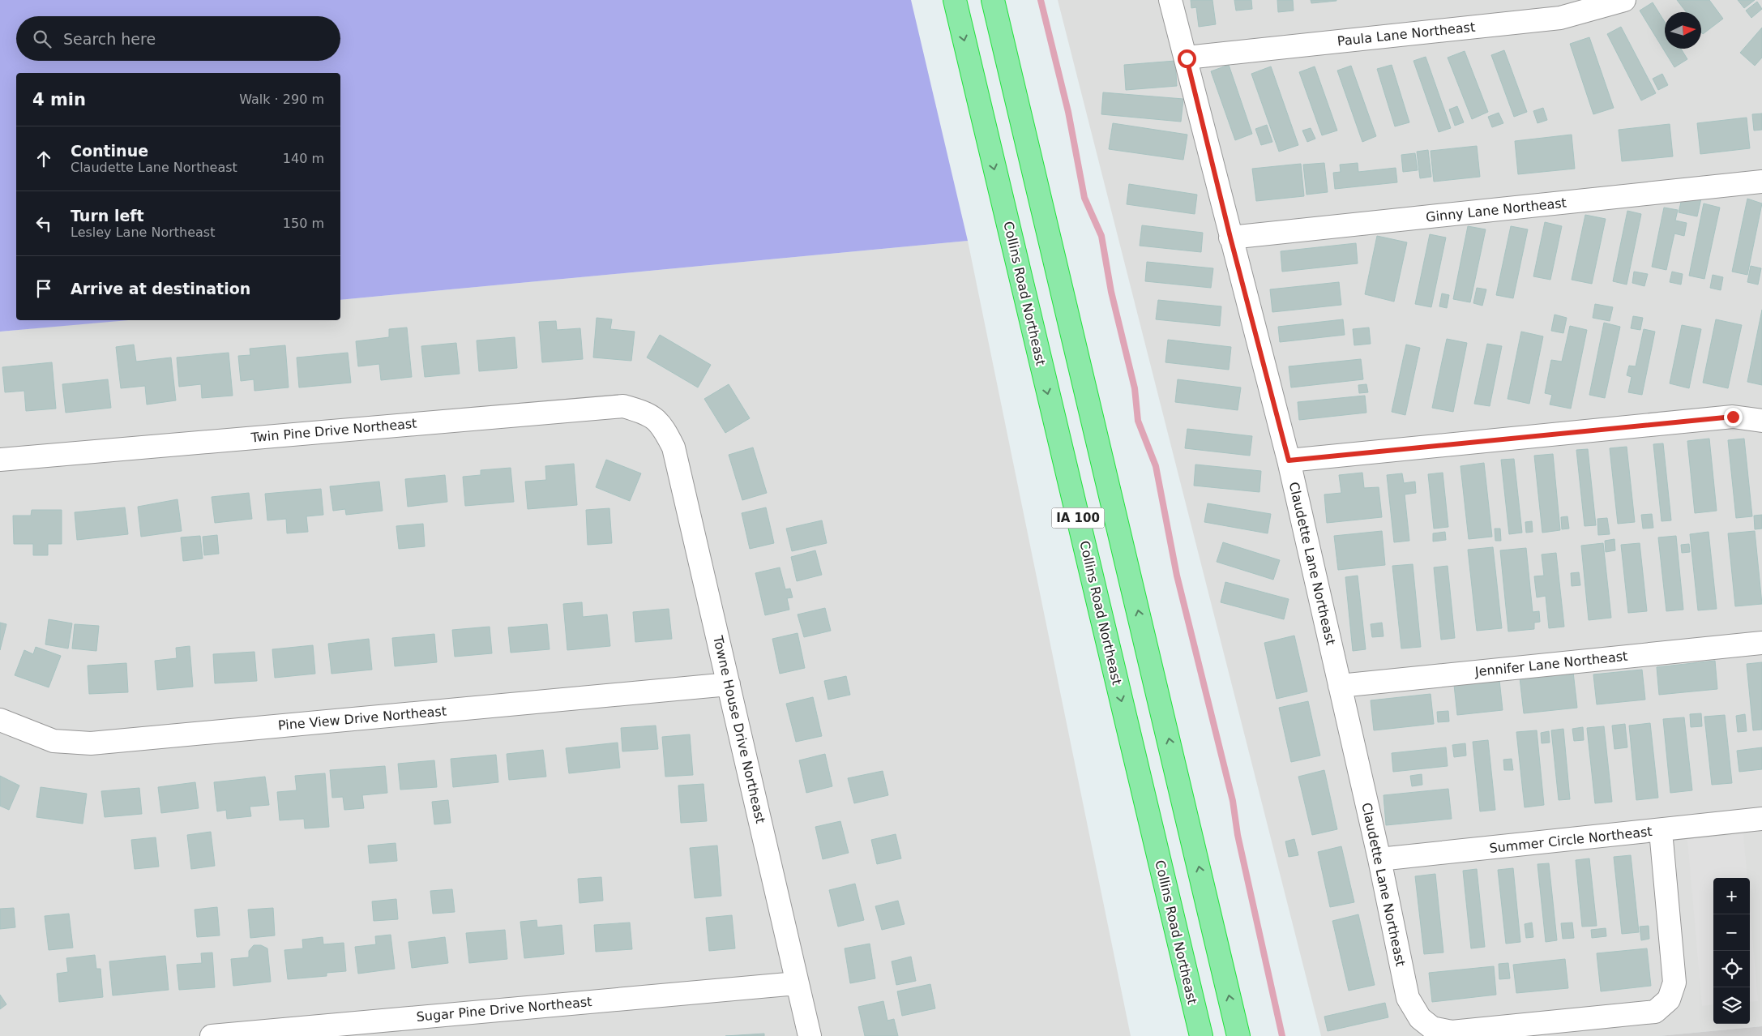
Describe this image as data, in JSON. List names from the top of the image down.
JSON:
{
  "streets": {
    "highway": ["Collins Road Northeast", "IA 100"],
    "street": [
      "Paula Lane Northeast",
      "Ginny Lane Northeast",
      "Twin Pine Drive Northeast",
      "Claudette Lane Northeast",
      "Jennifer Lane Northeast",
      "Pine View Drive Northeast",
      "Towne House Drive Northeast",
      "Summer Circle Northeast",
      "Sugar Pine Drive Northeast"
    ]
  },
  "crossings": [
    ["Paula Lane Northeast", "Claudette Lane Northeast"],
    ["Ginny Lane Northeast", "Claudette Lane Northeast"],
    ["Twin Pine Drive Northeast", "Towne House Drive Northeast"],
    ["Claudette Lane Northeast", "Jennifer Lane Northeast"],
    ["Claudette Lane Northeast", "Summer Circle Northeast"],
    ["Pine View Drive Northeast", "Towne House Drive Northeast"],
    ["Towne House Drive Northeast", "Sugar Pine Drive Northeast"]
  ],
  "north": "right",
  "page": {
    "search": "Search here",
    "heading": ["4 min", "Walk · 290 m"],
    "list": [
      ["Continue", "Claudette Lane Northeast", "140 m"],
      ["Turn left", "Lesley Lane Northeast", "150 m"],
      "Arrive at destination"
    ],
    "map_buttons": ["+", "−"]
  }
}
